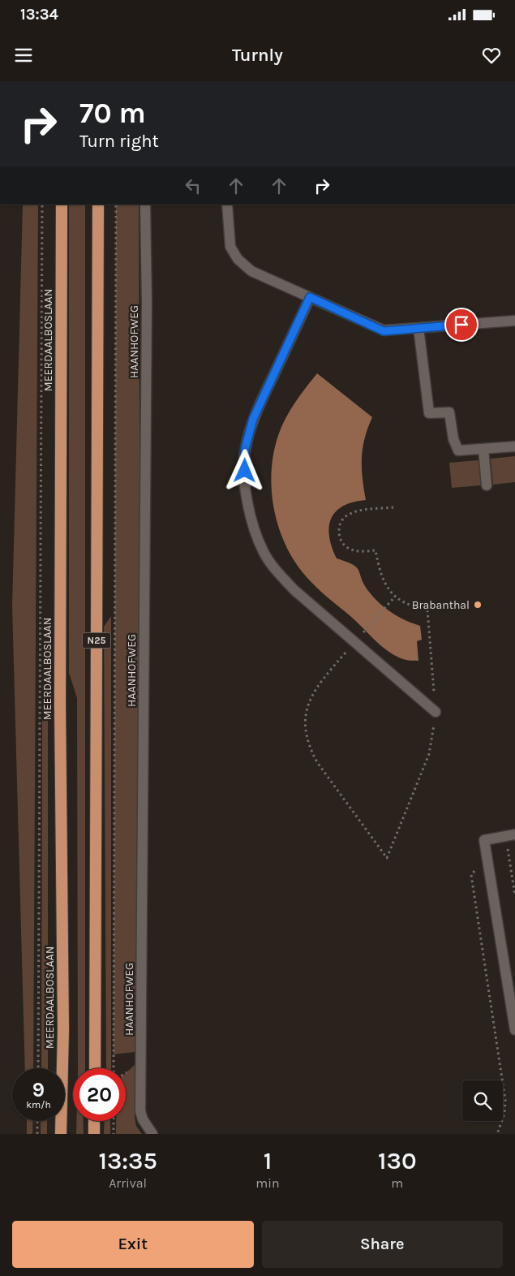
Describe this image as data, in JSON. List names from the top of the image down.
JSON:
{
  "streets": {
    "highway": ["MEERDAALBOSLAAN", "N25"],
    "street": ["HAANHOFWEG"]
  },
  "places": ["Brabanthal"],
  "page": {
    "status": "13:34",
    "header": "Turnly",
    "turn": ["70 m", "Turn right"],
    "speed": "9 km/h",
    "limit": "20",
    "eta": [
      "13:35",
      "Arrival",
      "1",
      "min",
      "130",
      "m"
    ],
    "buttons": ["Exit", "Share"]
  }
}
